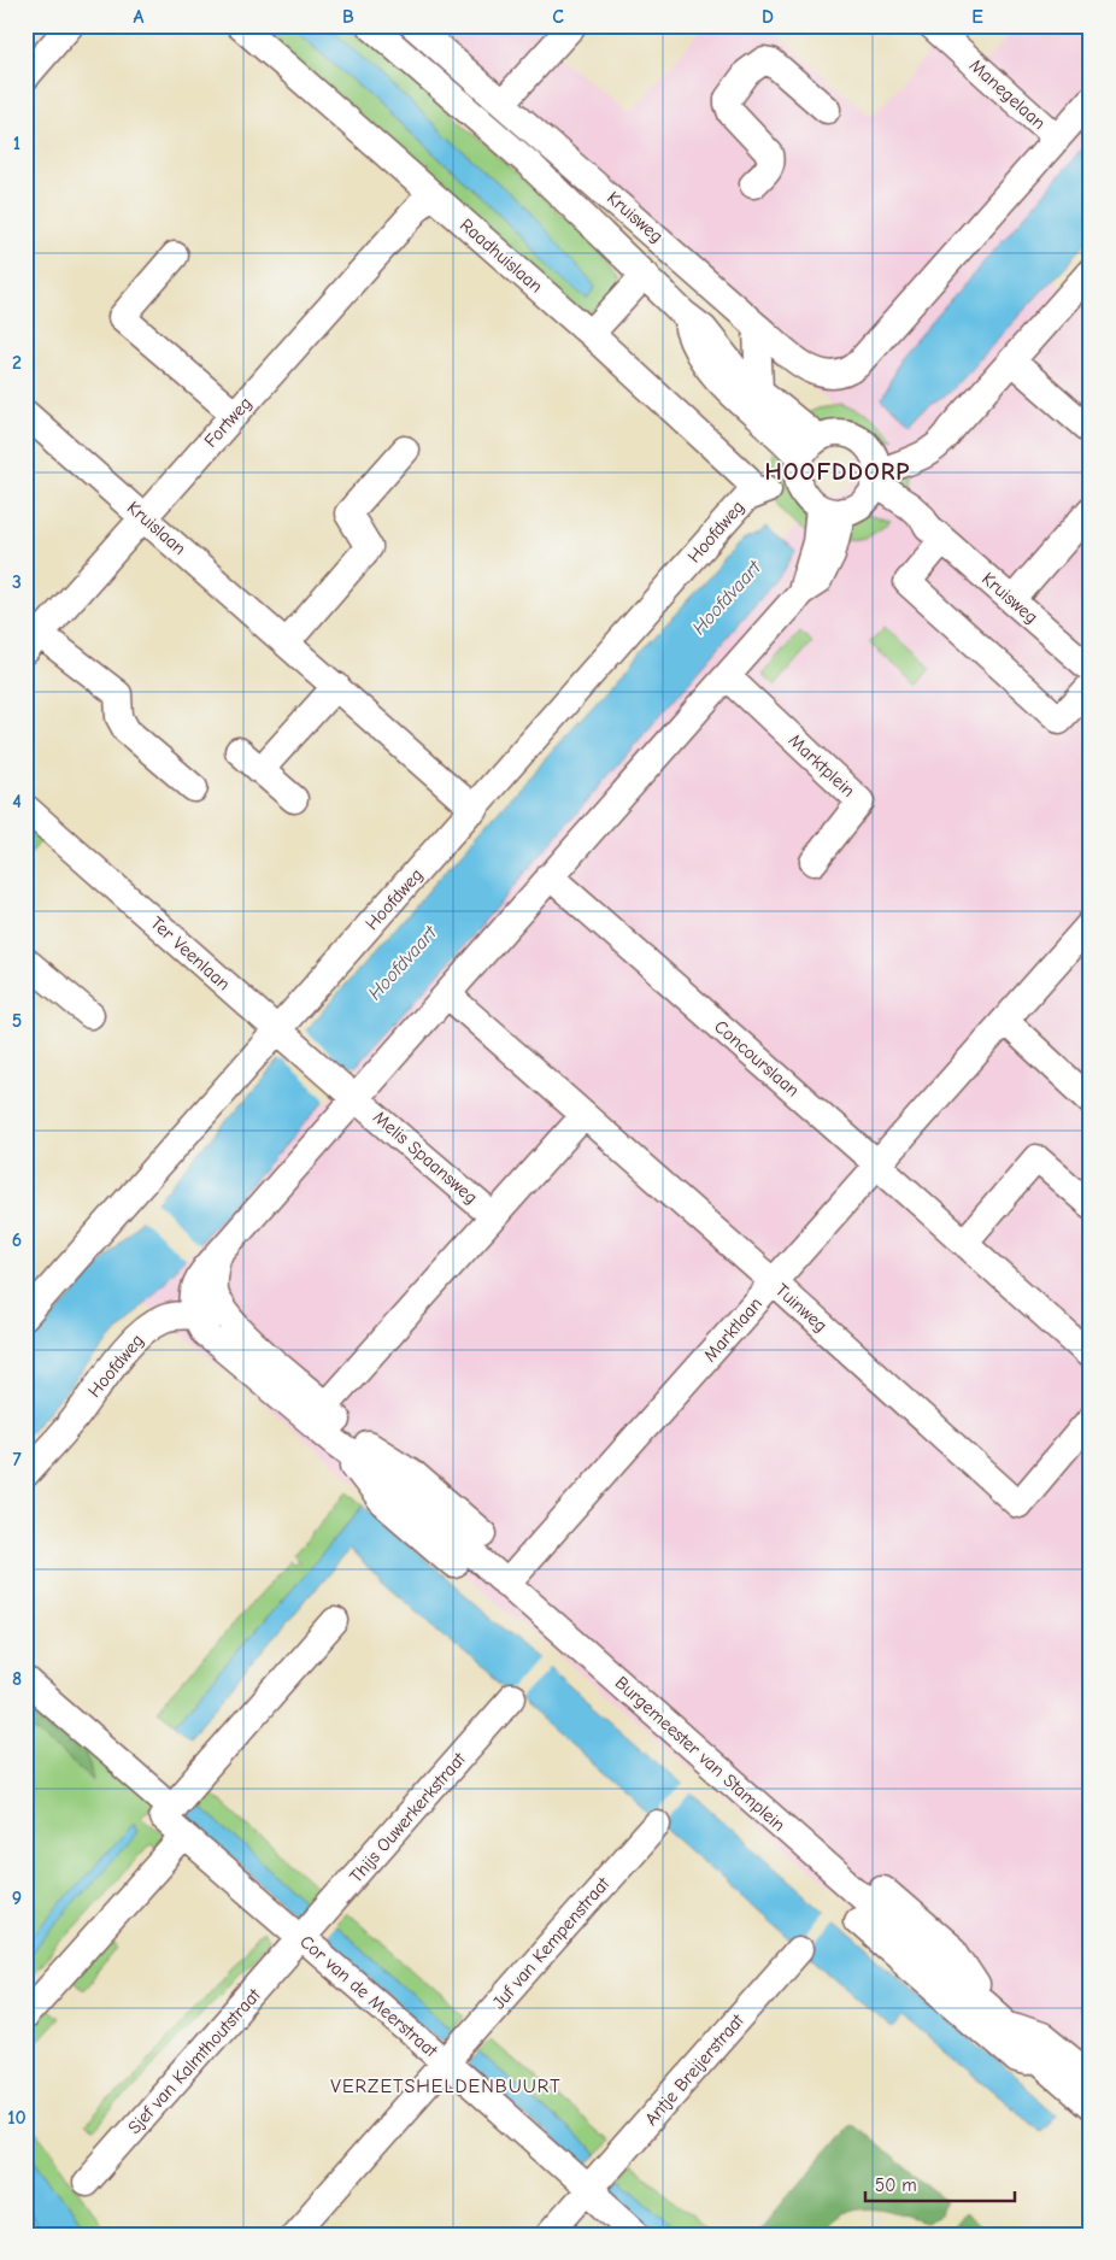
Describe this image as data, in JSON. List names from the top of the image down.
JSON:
{
  "streets": {
    "street": [
      "Manegelaan",
      "Kruisweg",
      "Raadhuislaan",
      "Fortweg",
      "Kruislaan",
      "Hoofdweg",
      "Marktplein",
      "Ter Veenlaan",
      "Concourslaan",
      "Melis Spaansweg",
      "Tuinweg",
      "Marktlaan",
      "Burgemeester van Stamplein",
      "Thijs Ouwerkerkstraat",
      "Juf van Kempenstraat",
      "Cor van de Meerstraat",
      "Sjef van Kalmthoutstraat",
      "Antje Breijerstraat"
    ]
  },
  "crossings": [
    ["Manegelaan", "Kruisweg"],
    ["Raadhuislaan", "Fortweg"],
    ["Raadhuislaan", "Hoofdweg"],
    ["Fortweg", "Kruislaan"],
    ["Kruislaan", "Hoofdweg"],
    ["Hoofdweg", "Ter Veenlaan"],
    ["Hoofdweg", "Burgemeester van Stamplein"],
    ["Ter Veenlaan", "Melis Spaansweg"],
    ["Concourslaan", "Marktlaan"],
    ["Tuinweg", "Marktlaan"],
    ["Marktlaan", "Burgemeester van Stamplein"],
    ["Thijs Ouwerkerkstraat", "Cor van de Meerstraat"],
    ["Thijs Ouwerkerkstraat", "Sjef van Kalmthoutstraat"],
    ["Juf van Kempenstraat", "Cor van de Meerstraat"],
    ["Cor van de Meerstraat", "Sjef van Kalmthoutstraat"],
    ["Cor van de Meerstraat", "Antje Breijerstraat"]
  ],
  "districts": ["HOOFDDORP", "VERZETSHELDENBUURT"],
  "water": ["Hoofdvaart"],
  "scale_bar": "50 m",
  "grid": {
    "columns": [
      "A",
      "B",
      "C",
      "D",
      "E"
    ],
    "rows": [
      "1",
      "2",
      "3",
      "4",
      "5",
      "6",
      "7",
      "8",
      "9",
      "10"
    ]
  }
}
